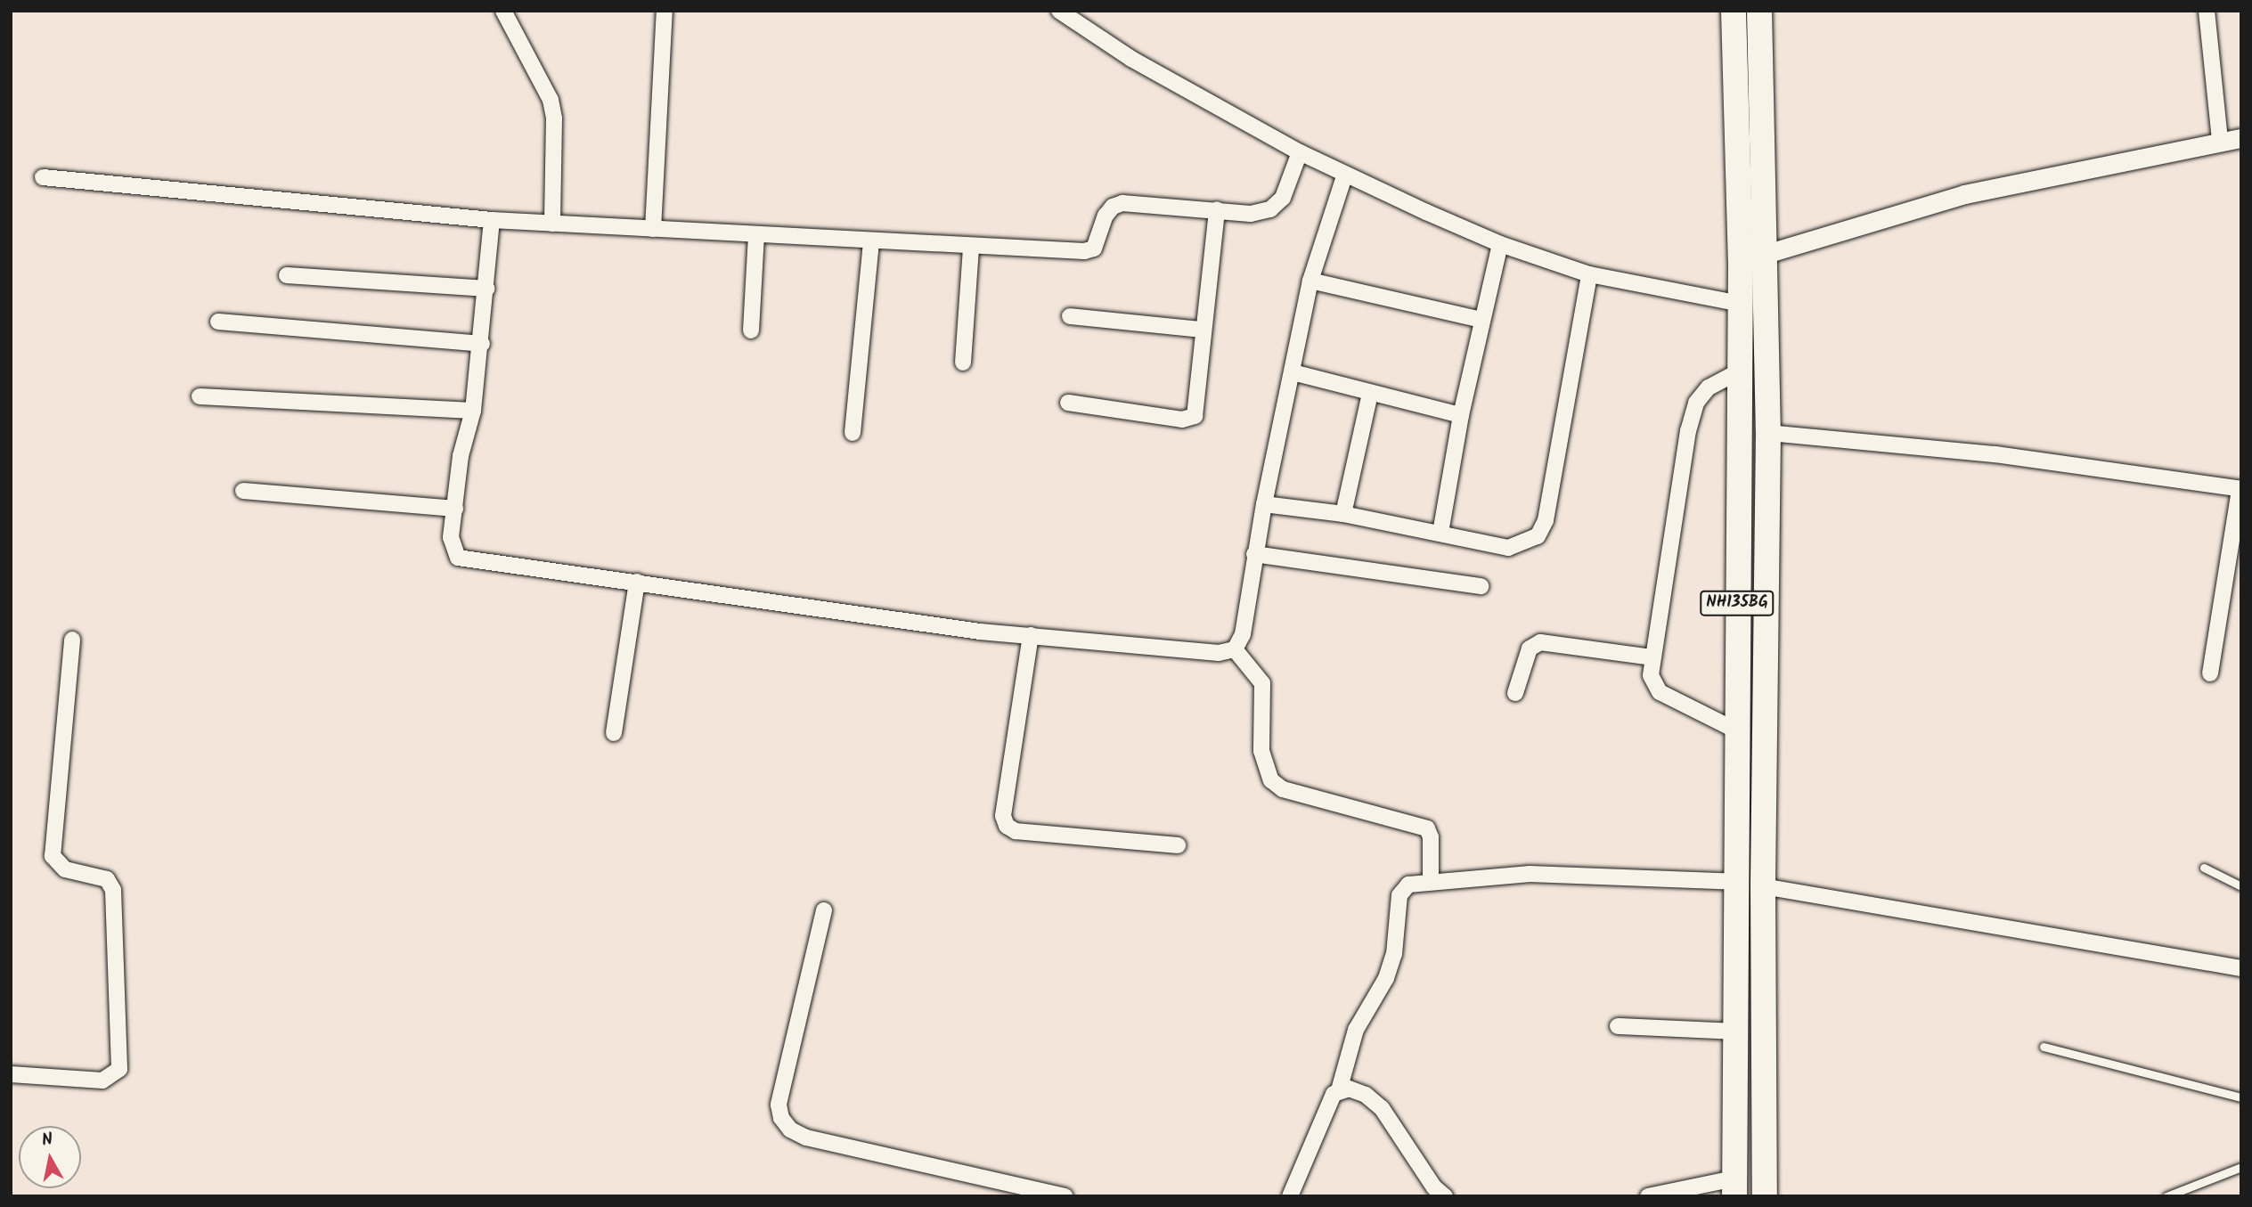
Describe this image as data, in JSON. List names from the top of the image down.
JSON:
{
  "streets": {
    "highway": ["NH135BG"]
  },
  "north": "top"
}
